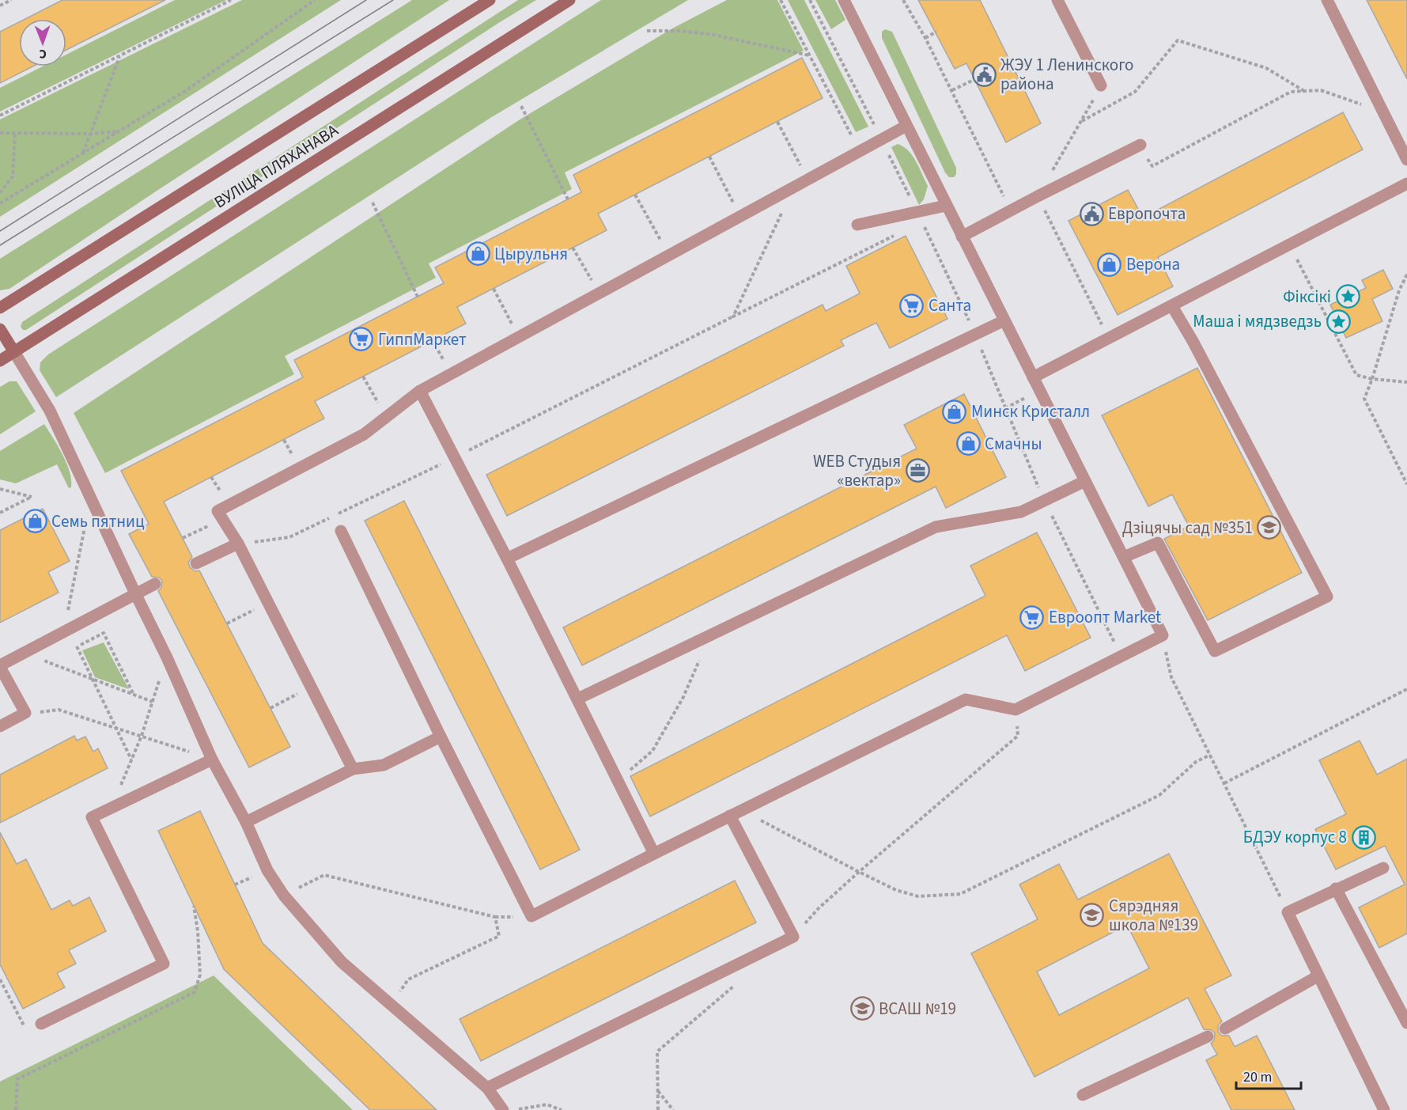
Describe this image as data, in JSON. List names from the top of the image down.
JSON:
{
  "streets": {
    "main road": ["ВУЛІЦА ПЛЯХАНАВА"]
  },
  "places": {
    "public building": ["ЖЭУ 1 Ленинского района", "Европочта"],
    "shop": [
      "Цырульня",
      "Верона",
      "Минск Кристалл",
      "Смачны",
      "Семь пятниц"
    ],
    "place": ["Фіксікі", "Маша і мядзведзь"],
    "supermarket": ["Санта", "ГиппМаркет", "Евроопт Market"],
    "office": ["WEB Студыя «вектар»"],
    "school or university": ["Дзіцячы сад №351", "Сярэдняя школа №139", "ВСАШ №19"],
    "building": ["БДЭУ корпус 8"]
  },
  "scale_bar": "20 m",
  "north": "bottom"
}
